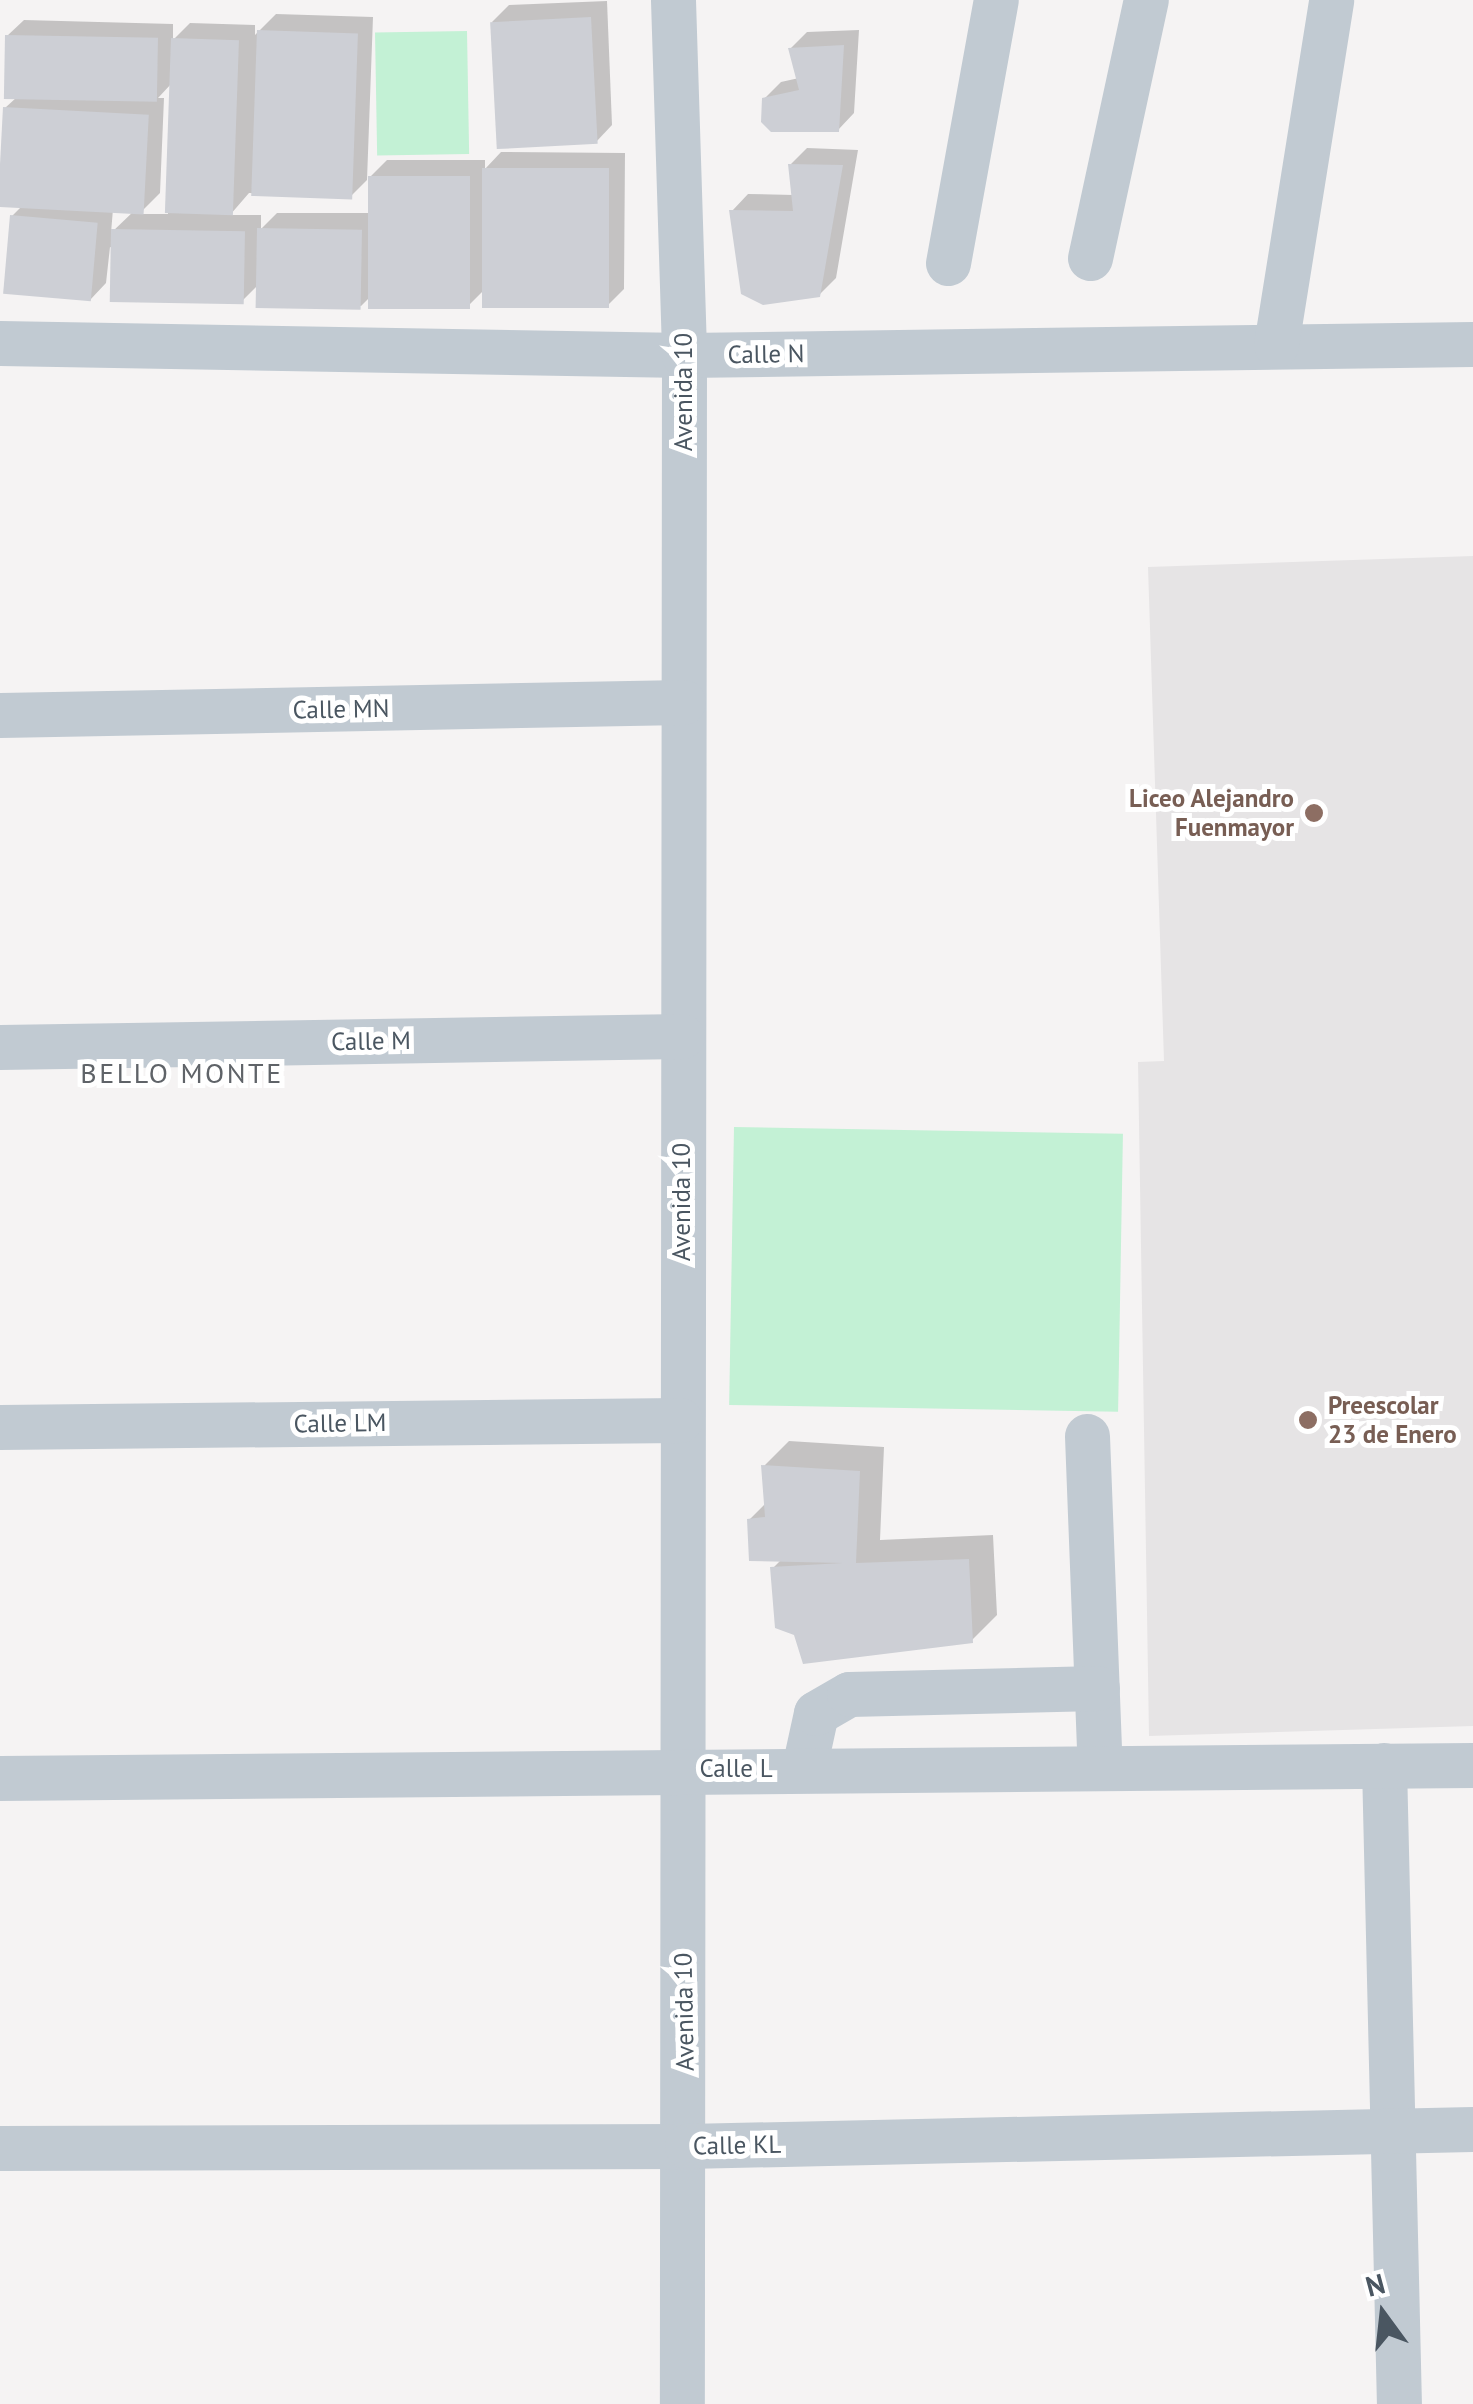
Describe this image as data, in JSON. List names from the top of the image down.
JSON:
{
  "streets": {
    "street": [
      "Calle N",
      "Avenida 10",
      "Calle MN",
      "Calle M",
      "Calle LM",
      "Calle L",
      "Calle KL"
    ]
  },
  "crossings": [
    ["Calle N", "Avenida 10"],
    ["Avenida 10", "Calle MN"],
    ["Avenida 10", "Calle M"],
    ["Avenida 10", "Calle LM"],
    ["Avenida 10", "Calle L"],
    ["Avenida 10", "Calle KL"]
  ],
  "districts": ["BELLO MONTE"],
  "places": ["Liceo Alejandro Fuenmayor", "Preescolar 23 de Enero"],
  "north": "top"
}
